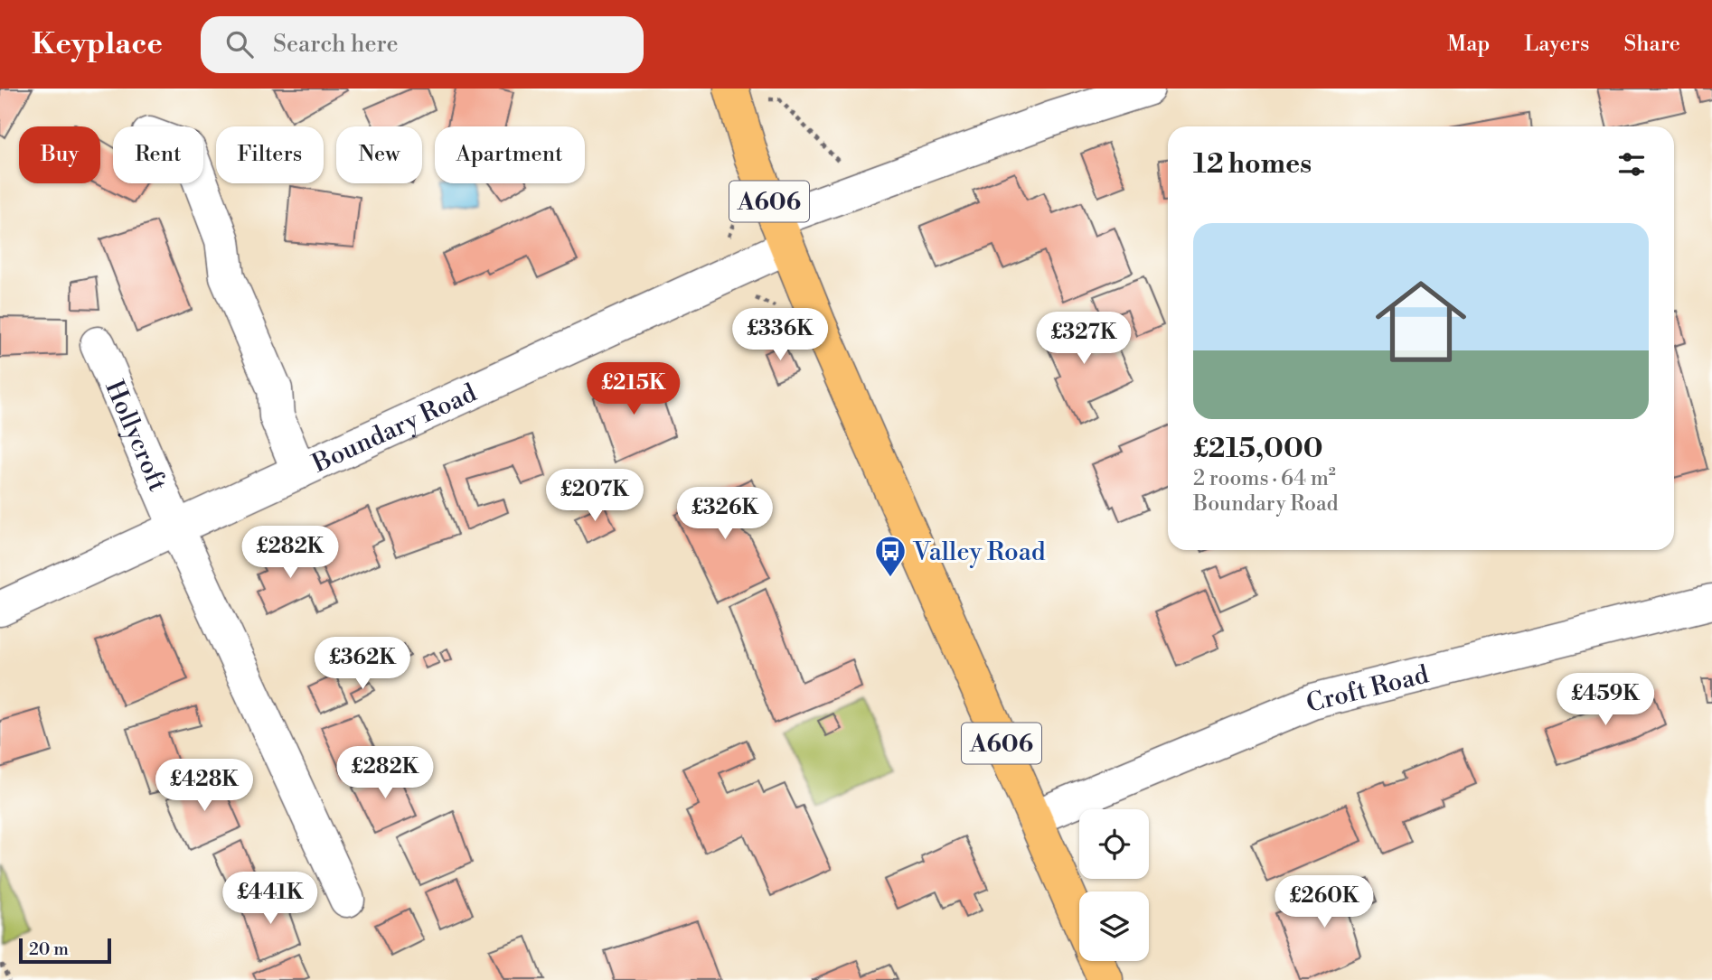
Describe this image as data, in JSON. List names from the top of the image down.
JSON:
{
  "streets": {
    "main road": ["A606"],
    "street": ["Boundary Road", "Hollycroft", "Croft Road"]
  },
  "crossings": [
    ["A606", "Boundary Road"],
    ["A606", "Croft Road"],
    ["Boundary Road", "Hollycroft"]
  ],
  "places": {
    "bus stop": ["Valley Road"]
  },
  "scale_bar": "20 m",
  "page": {
    "header": "Keyplace",
    "search": "Search here",
    "nav": ["Map", "Layers", "Share"],
    "chip": [
      "Buy",
      "Rent",
      "Filters",
      "New",
      "Apartment"
    ],
    "heading": "12 homes",
    "list": [
      {
        "name": "£215,000",
        "note": "2 rooms · 64 m² · Boundary Road"
      }
    ],
    "price": [
      "£336K",
      "£327K",
      "£215K",
      "£207K",
      "£326K",
      "£282K",
      "£362K",
      "£459K",
      "£282K",
      "£428K",
      "£441K",
      "£260K"
    ],
    "scale": "20 m"
  }
}
